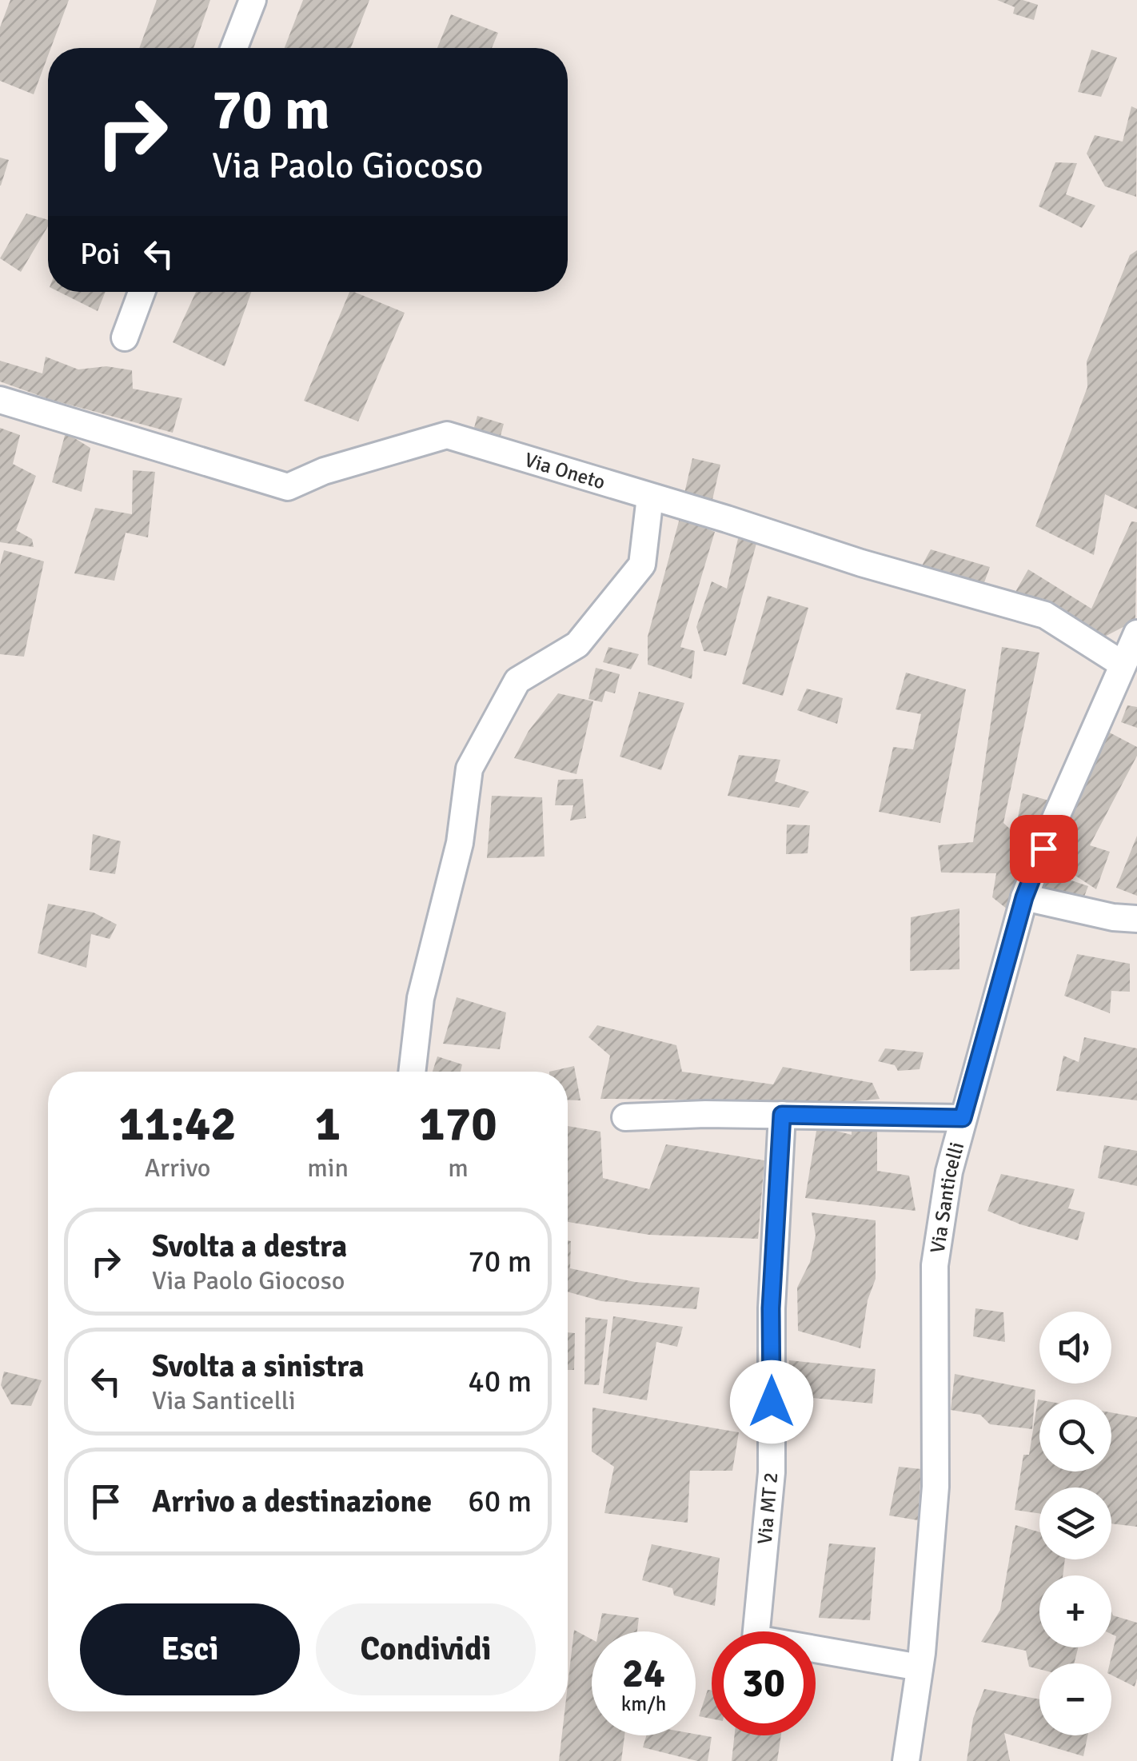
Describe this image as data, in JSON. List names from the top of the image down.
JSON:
{
  "streets": {
    "street": ["Via Oneto", "Via Santicelli", "Via MT 2"]
  },
  "crossings": [
    ["Via Oneto", "Via Santicelli"],
    ["Via Santicelli", "Via MT 2"]
  ],
  "page": {
    "turn": ["70 m", "Via Paolo Giocoso"],
    "then": "Poi",
    "eta": [
      "11:42",
      "Arrivo",
      "1",
      "min",
      "170",
      "m"
    ],
    "list": [
      {
        "name": "Svolta a destra",
        "note": "Via Paolo Giocoso",
        "value": "70 m"
      },
      {
        "name": "Svolta a sinistra",
        "note": "Via Santicelli",
        "value": "40 m"
      },
      {
        "name": "Arrivo a destinazione",
        "value": "60 m"
      }
    ],
    "map_buttons": ["+", "−"],
    "buttons": ["Esci", "Condividi"],
    "speed": "24 km/h",
    "limit": "30"
  }
}
